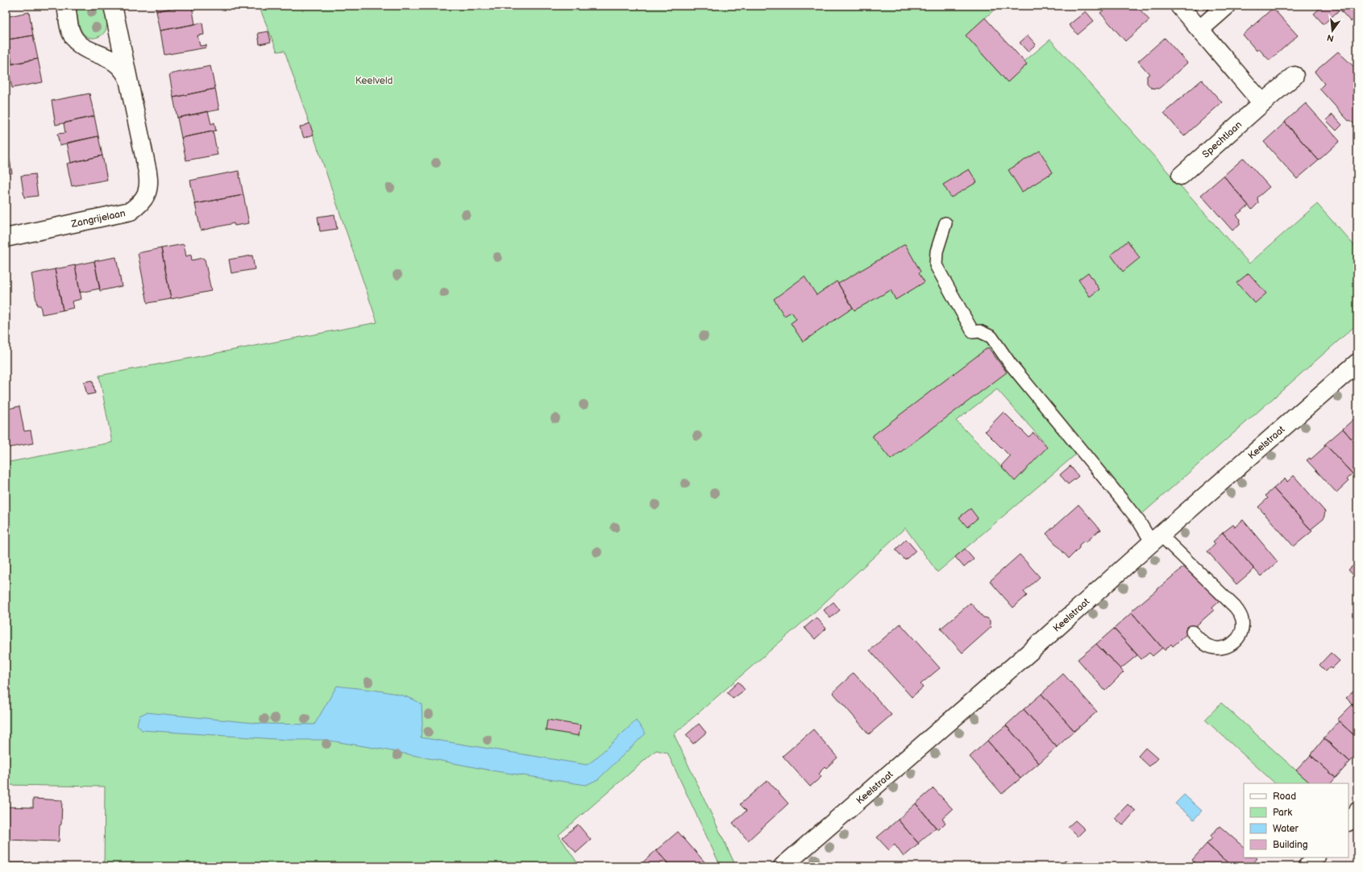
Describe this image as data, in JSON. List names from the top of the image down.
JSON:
{
  "streets": {
    "street": ["Spechtlaan", "Zangrijelaan", "Keelstraat"]
  },
  "parks": ["Keelveld"],
  "legend": [
    "Road",
    "Park",
    "Water",
    "Building"
  ],
  "north": "bottom"
}
